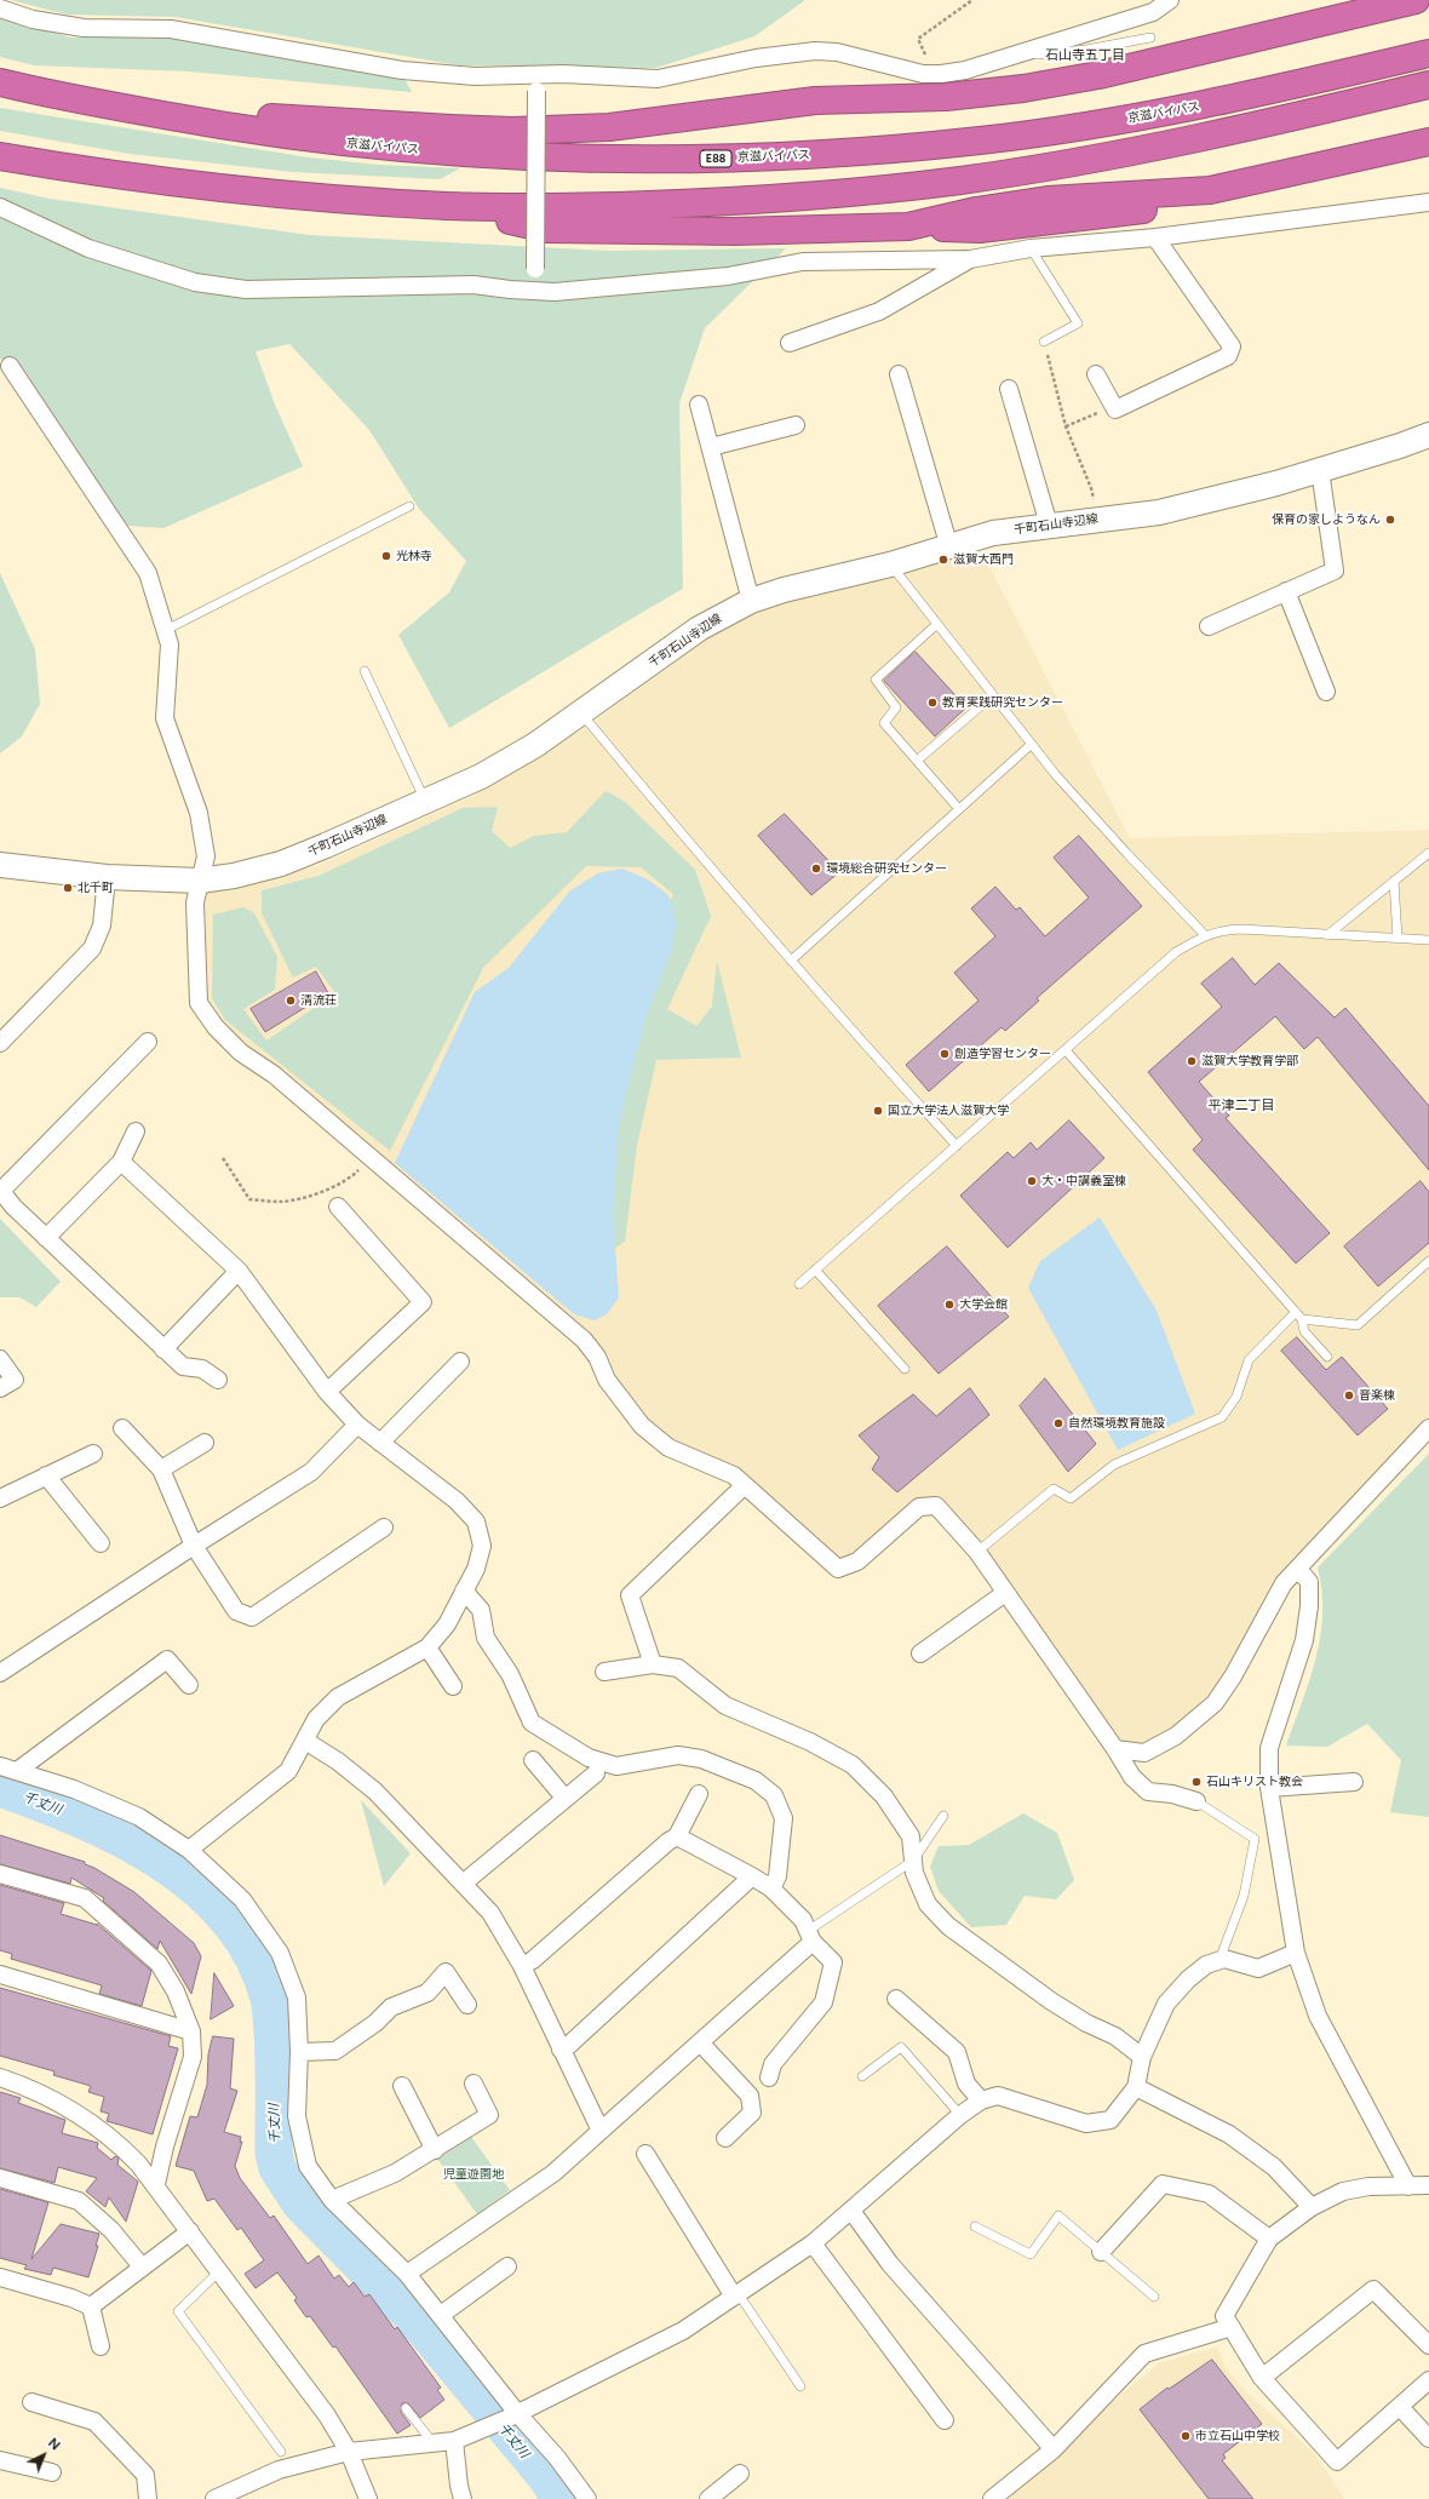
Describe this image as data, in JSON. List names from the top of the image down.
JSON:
{
  "streets": {
    "highway": ["京滋バイパス", "E88"],
    "main road": ["千町石山寺辺線"]
  },
  "districts": ["石山寺五丁目", "平津二丁目"],
  "water": ["千丈川"],
  "parks": ["児童遊園地"],
  "places": [
    "保育の家しようなん",
    "光林寺",
    "滋賀大西門",
    "教育実践研究センター",
    "環境総合研究センター",
    "北千町",
    "清流荘",
    "創造学習センター",
    "滋賀大学教育学部",
    "国立大学法人滋賀大学",
    "大・中講義室棟",
    "大学会館",
    "音楽棟",
    "自然環境教育施設",
    "石山キリスト教会",
    "市立石山中学校"
  ],
  "north": "top right"
}
